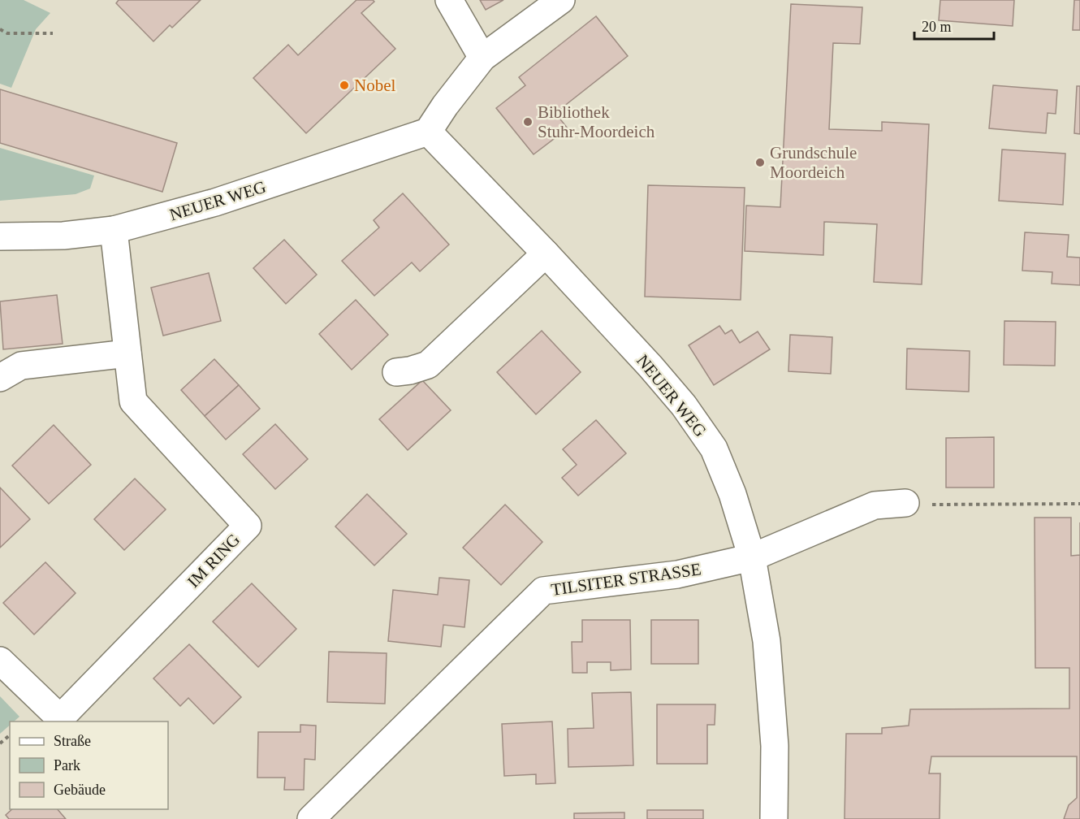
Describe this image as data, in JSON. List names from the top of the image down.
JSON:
{
  "streets": {
    "street": ["NEUER WEG", "IM RING", "TILSITER STRASSE"]
  },
  "crossings": [
    ["NEUER WEG", "IM RING"],
    ["NEUER WEG", "TILSITER STRASSE"]
  ],
  "places": ["Nobel", "Bibliothek Stuhr-Moordeich", "Grundschule Moordeich"],
  "legend": ["Straße", "Park", "Gebäude"],
  "scale_bar": "20 m"
}
